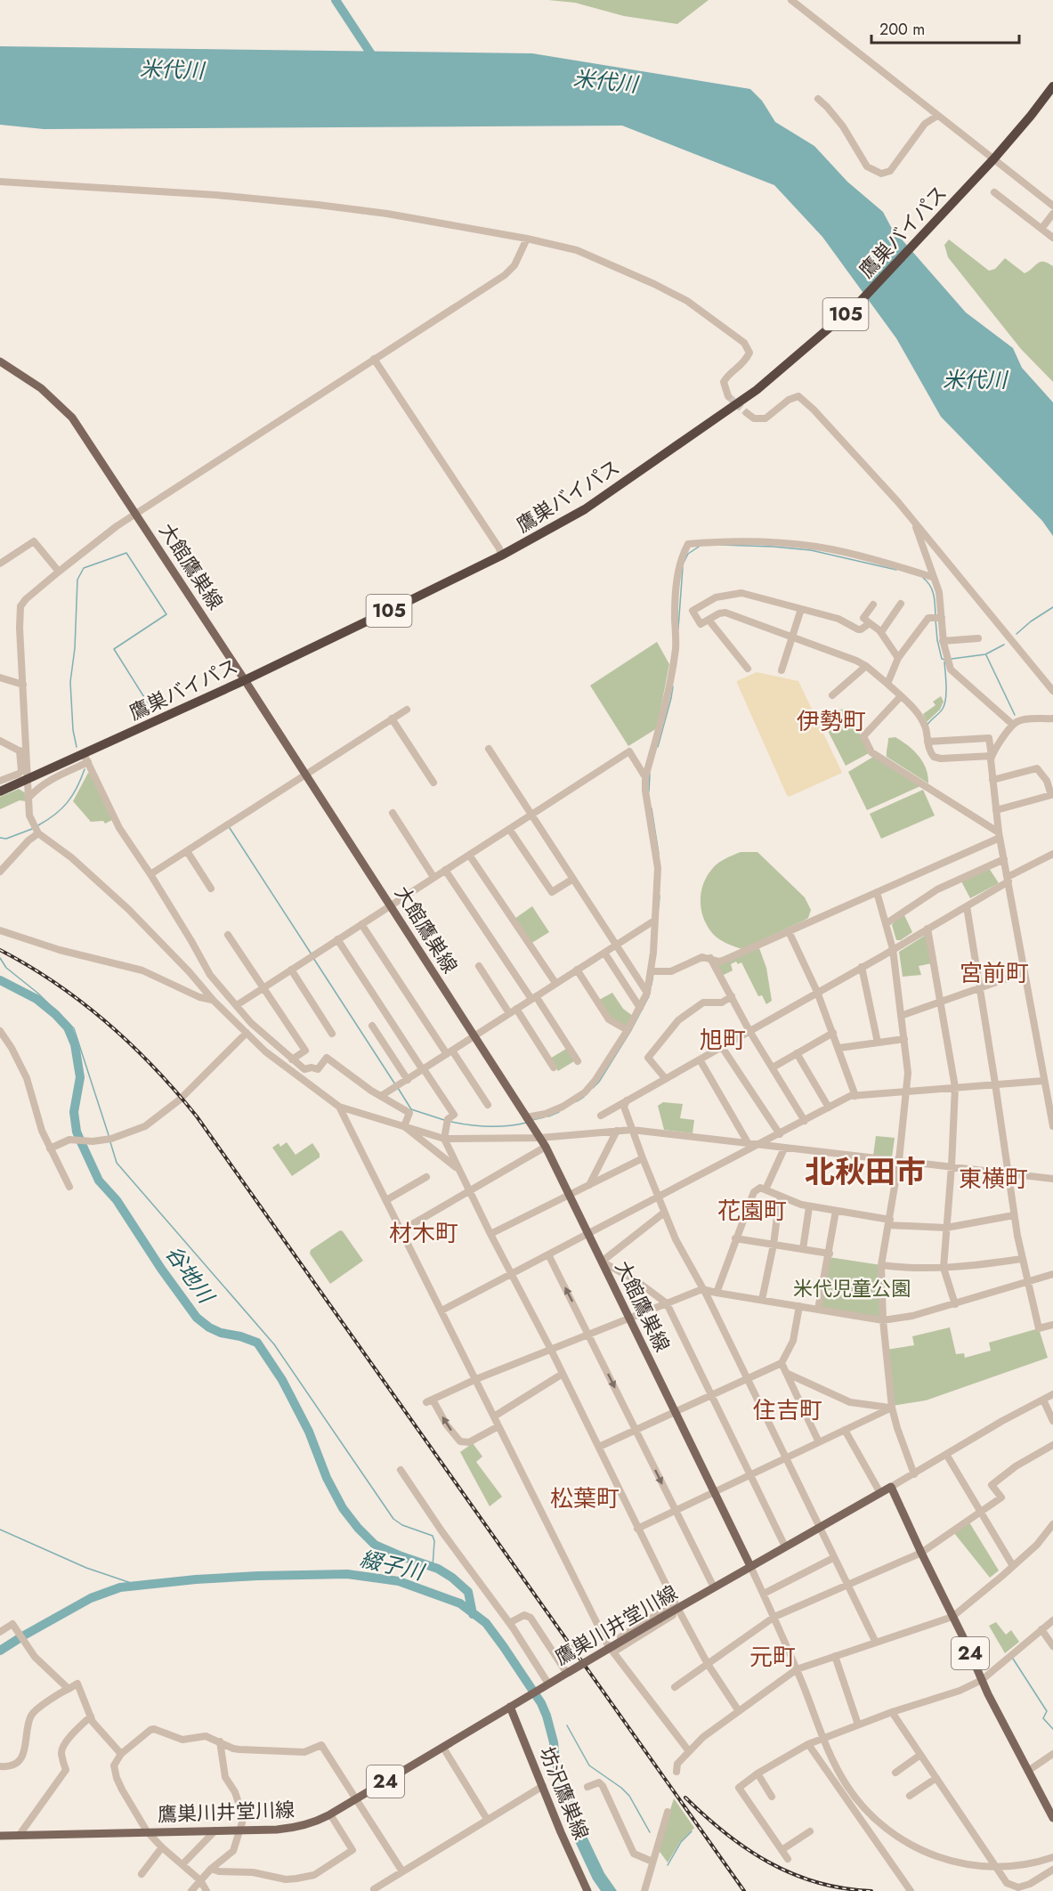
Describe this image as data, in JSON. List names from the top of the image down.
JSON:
{
  "streets": {
    "highway": ["鷹巣バイパス", "105"],
    "main road": [
      "大館鷹巣線",
      "鷹巣川井堂川線",
      "24",
      "坊沢鷹巣線"
    ]
  },
  "crossings": [
    ["鷹巣バイパス", "大館鷹巣線"],
    ["大館鷹巣線", "鷹巣川井堂川線"],
    ["鷹巣川井堂川線", "24"],
    ["鷹巣川井堂川線", "坊沢鷹巣線"]
  ],
  "districts": [
    "伊勢町",
    "宮前町",
    "旭町",
    "北秋田市",
    "東横町",
    "花園町",
    "材木町",
    "住吉町",
    "松葉町",
    "元町"
  ],
  "water": ["米代川", "谷地川", "綴子川"],
  "parks": ["米代児童公園"],
  "scale_bar": "200 m"
}
